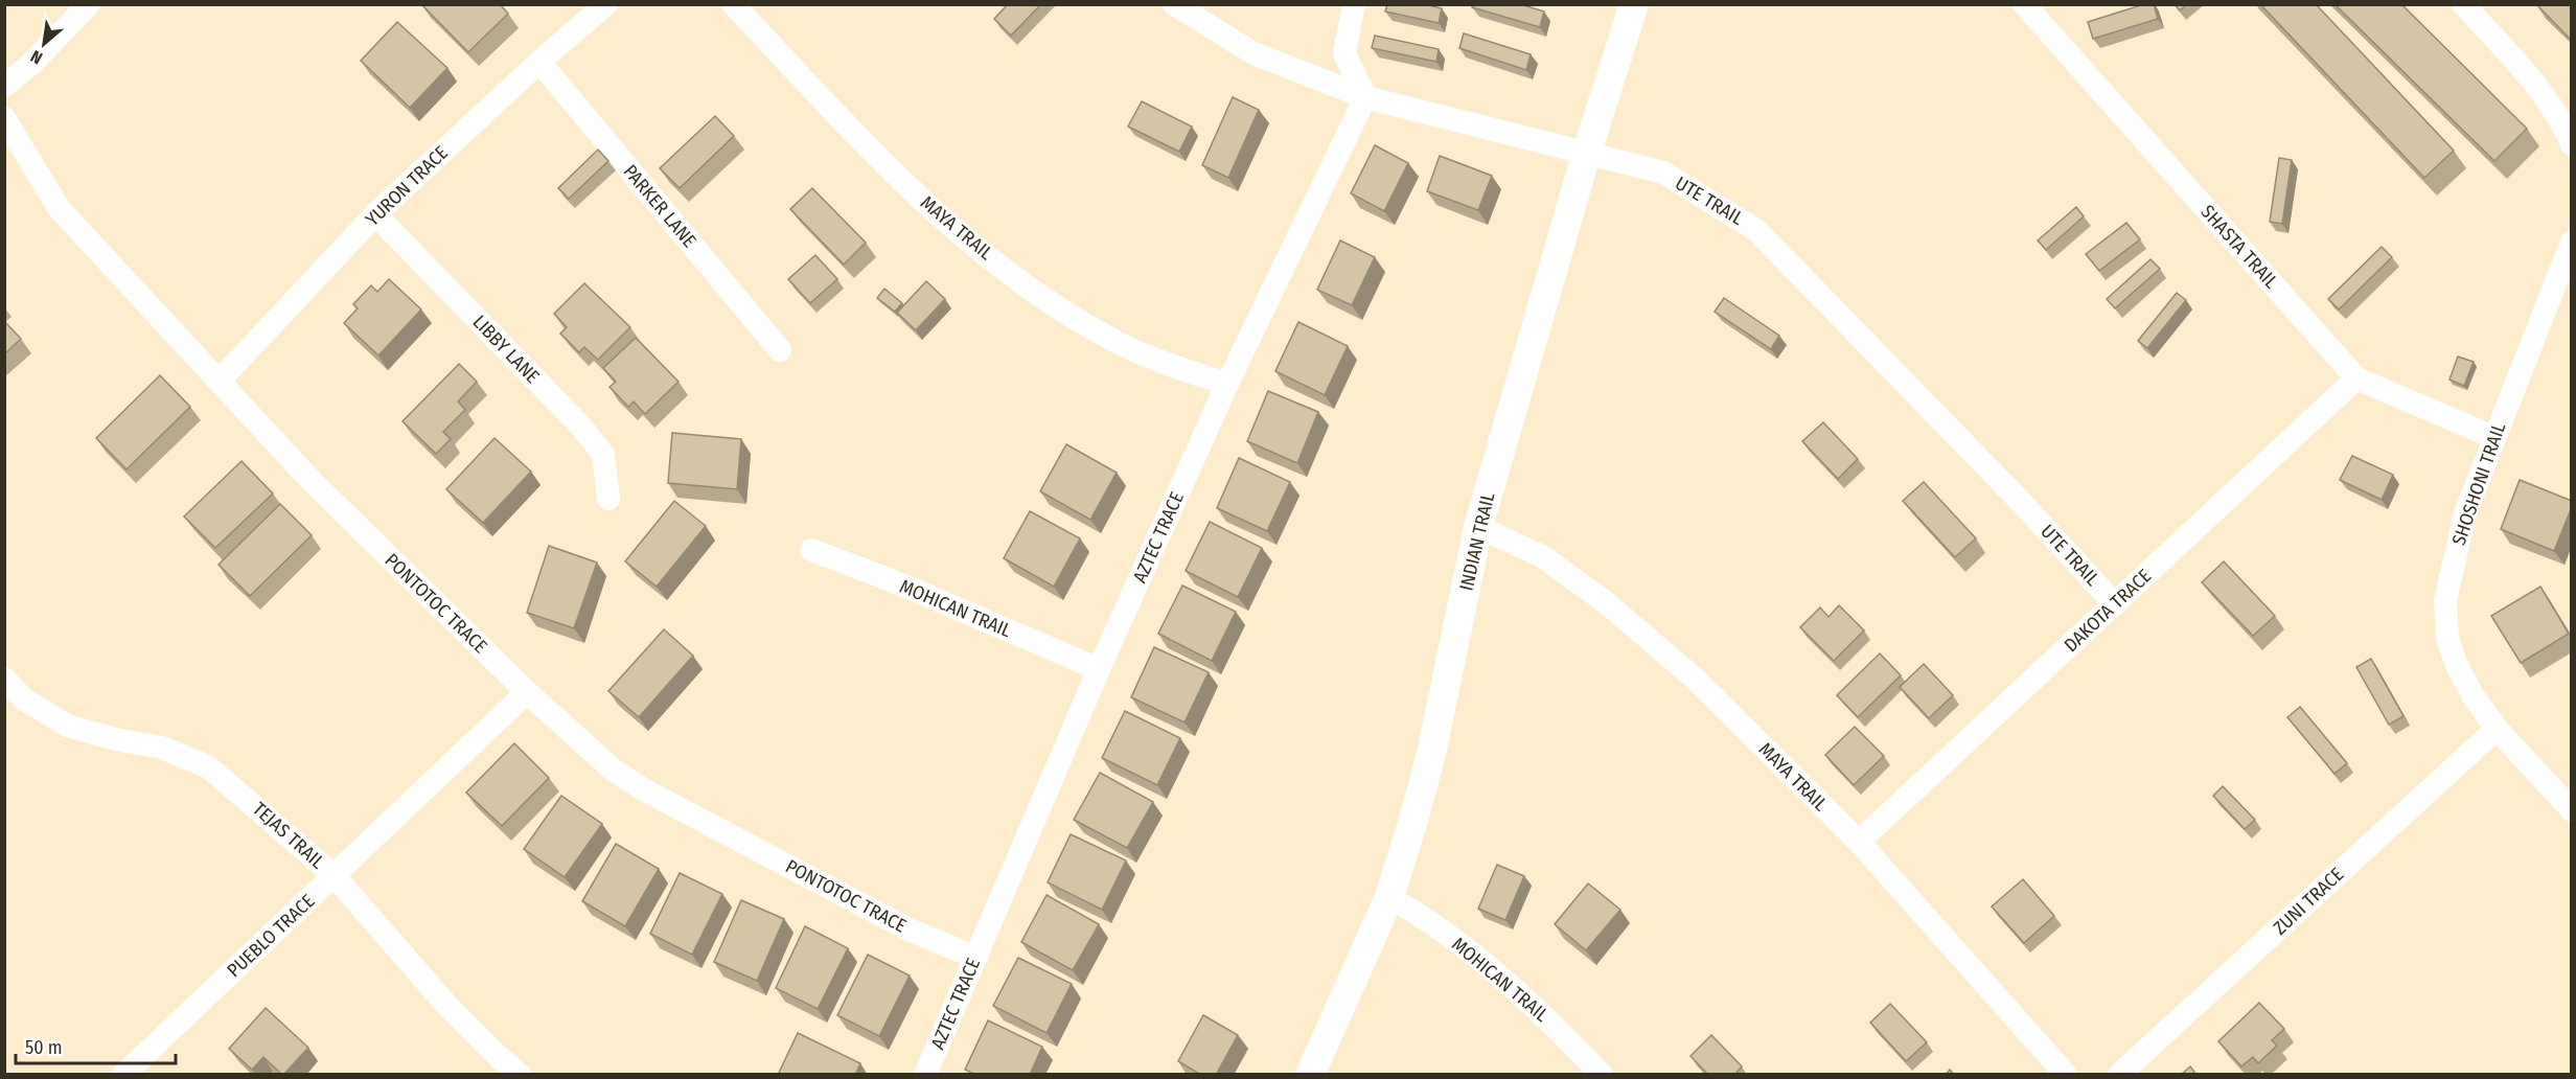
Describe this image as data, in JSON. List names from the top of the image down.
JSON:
{
  "streets": {
    "street": [
      "YURON TRACE",
      "UTE TRAIL",
      "PARKER LANE",
      "MAYA TRAIL",
      "SHASTA TRAIL",
      "LIBBY LANE",
      "SHOSHONI TRAIL",
      "AZTEC TRACE",
      "INDIAN TRAIL",
      "PONTOTOC TRACE",
      "MOHICAN TRAIL",
      "DAKOTA TRACE",
      "TEJAS TRAIL",
      "ZUNI TRACE",
      "PUEBLO TRACE"
    ]
  },
  "crossings": [
    ["YURON TRACE", "PARKER LANE"],
    ["YURON TRACE", "LIBBY LANE"],
    ["YURON TRACE", "PONTOTOC TRACE"],
    ["UTE TRAIL", "AZTEC TRACE"],
    ["UTE TRAIL", "INDIAN TRAIL"],
    ["UTE TRAIL", "DAKOTA TRACE"],
    ["MAYA TRAIL", "AZTEC TRACE"],
    ["MAYA TRAIL", "INDIAN TRAIL"],
    ["MAYA TRAIL", "DAKOTA TRACE"],
    ["SHASTA TRAIL", "SHOSHONI TRAIL"],
    ["SHASTA TRAIL", "DAKOTA TRACE"],
    ["SHOSHONI TRAIL", "ZUNI TRACE"],
    ["AZTEC TRACE", "PONTOTOC TRACE"],
    ["AZTEC TRACE", "MOHICAN TRAIL"],
    ["INDIAN TRAIL", "MOHICAN TRAIL"],
    ["PONTOTOC TRACE", "PUEBLO TRACE"],
    ["TEJAS TRAIL", "PUEBLO TRACE"]
  ],
  "scale_bar": "50 m",
  "north": "bottom left"
}
